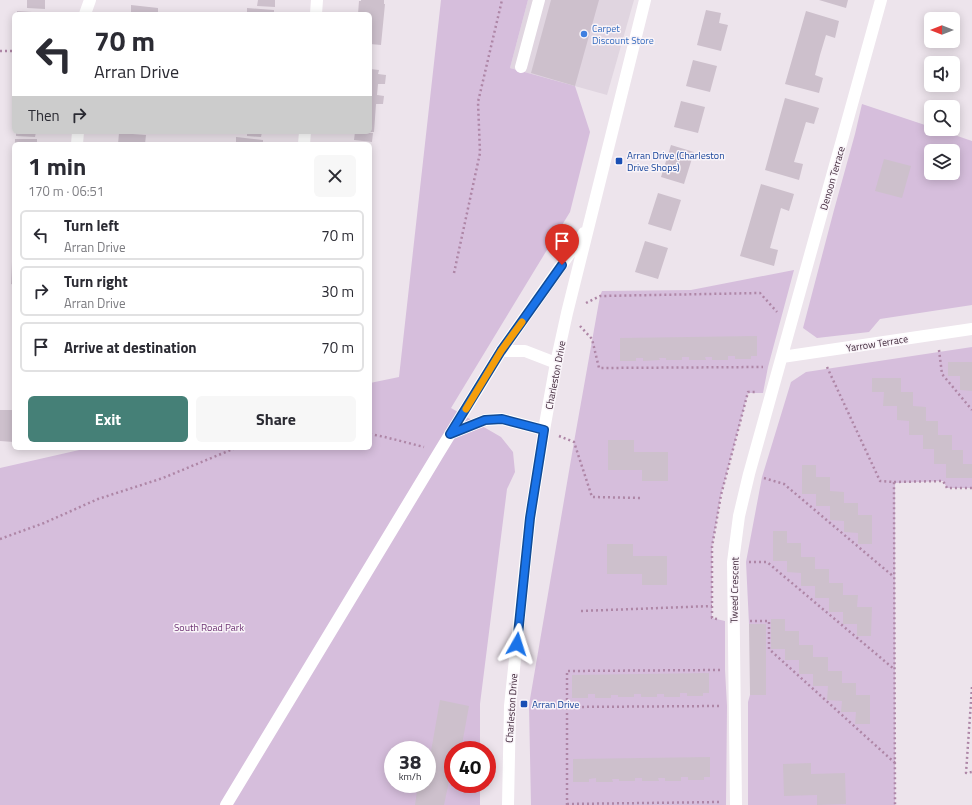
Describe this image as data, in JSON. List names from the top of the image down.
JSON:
{
  "streets": {
    "street": [
      "Denoon Terrace",
      "Yarrow Terrace",
      "Charleston Drive",
      "Tweed Crescent"
    ]
  },
  "crossings": [
    ["Denoon Terrace", "Yarrow Terrace"],
    ["Denoon Terrace", "Tweed Crescent"],
    ["Yarrow Terrace", "Tweed Crescent"]
  ],
  "parks": ["South Road Park"],
  "places": {
    "other": ["Carpet Discount Store"],
    "transit": ["Arran Drive (Charleston Drive Shops)", "Arran Drive"]
  },
  "north": "left",
  "page": {
    "turn": ["70 m", "Arran Drive"],
    "then": "Then",
    "heading": ["1 min", "170 m · 06:51"],
    "list": [
      {
        "name": "Turn left",
        "note": "Arran Drive",
        "value": "70 m"
      },
      {
        "name": "Turn right",
        "note": "Arran Drive",
        "value": "30 m"
      },
      {
        "name": "Arrive at destination",
        "value": "70 m"
      }
    ],
    "buttons": ["Exit", "Share"],
    "speed": "38 km/h",
    "limit": "40"
  }
}
